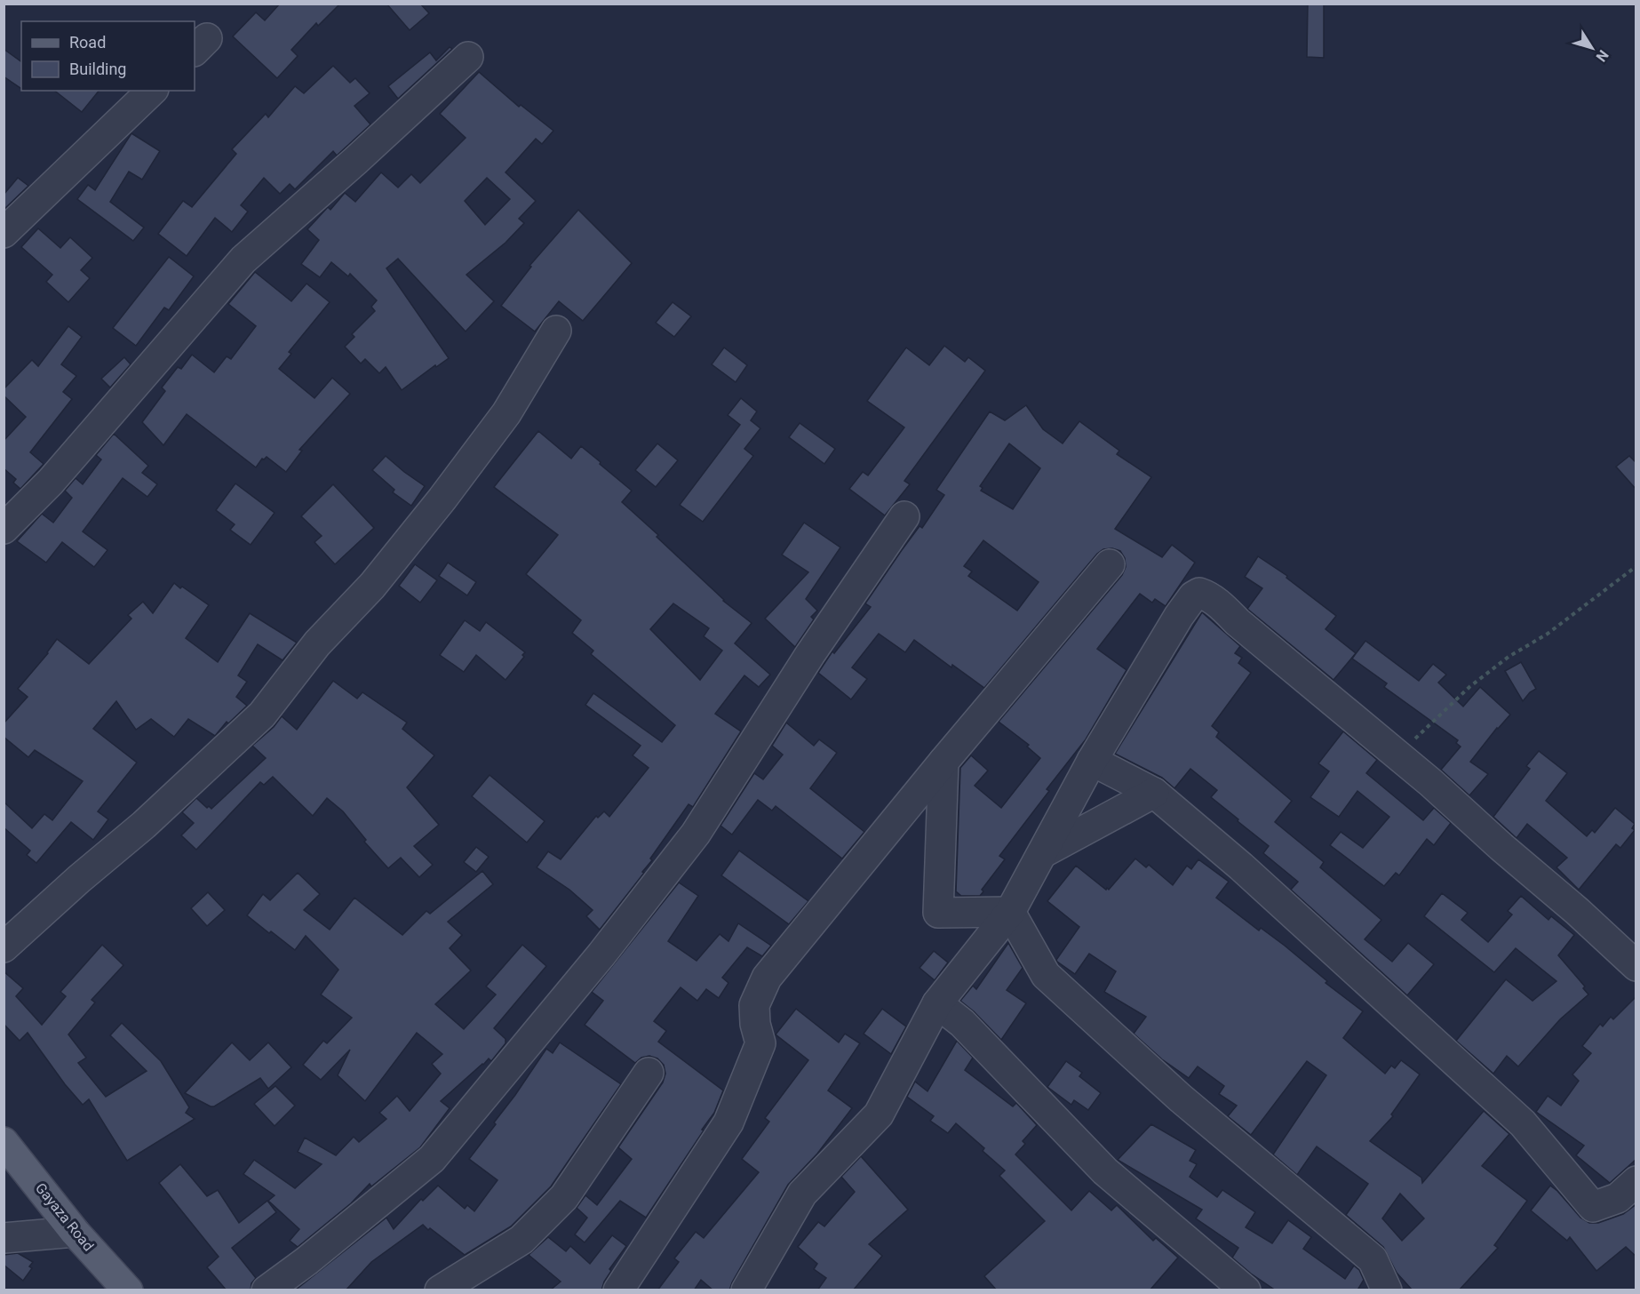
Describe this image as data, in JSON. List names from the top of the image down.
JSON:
{
  "streets": {
    "main road": ["Gayaza Road"]
  },
  "legend": ["Road", "Building"],
  "north": "bottom right"
}
